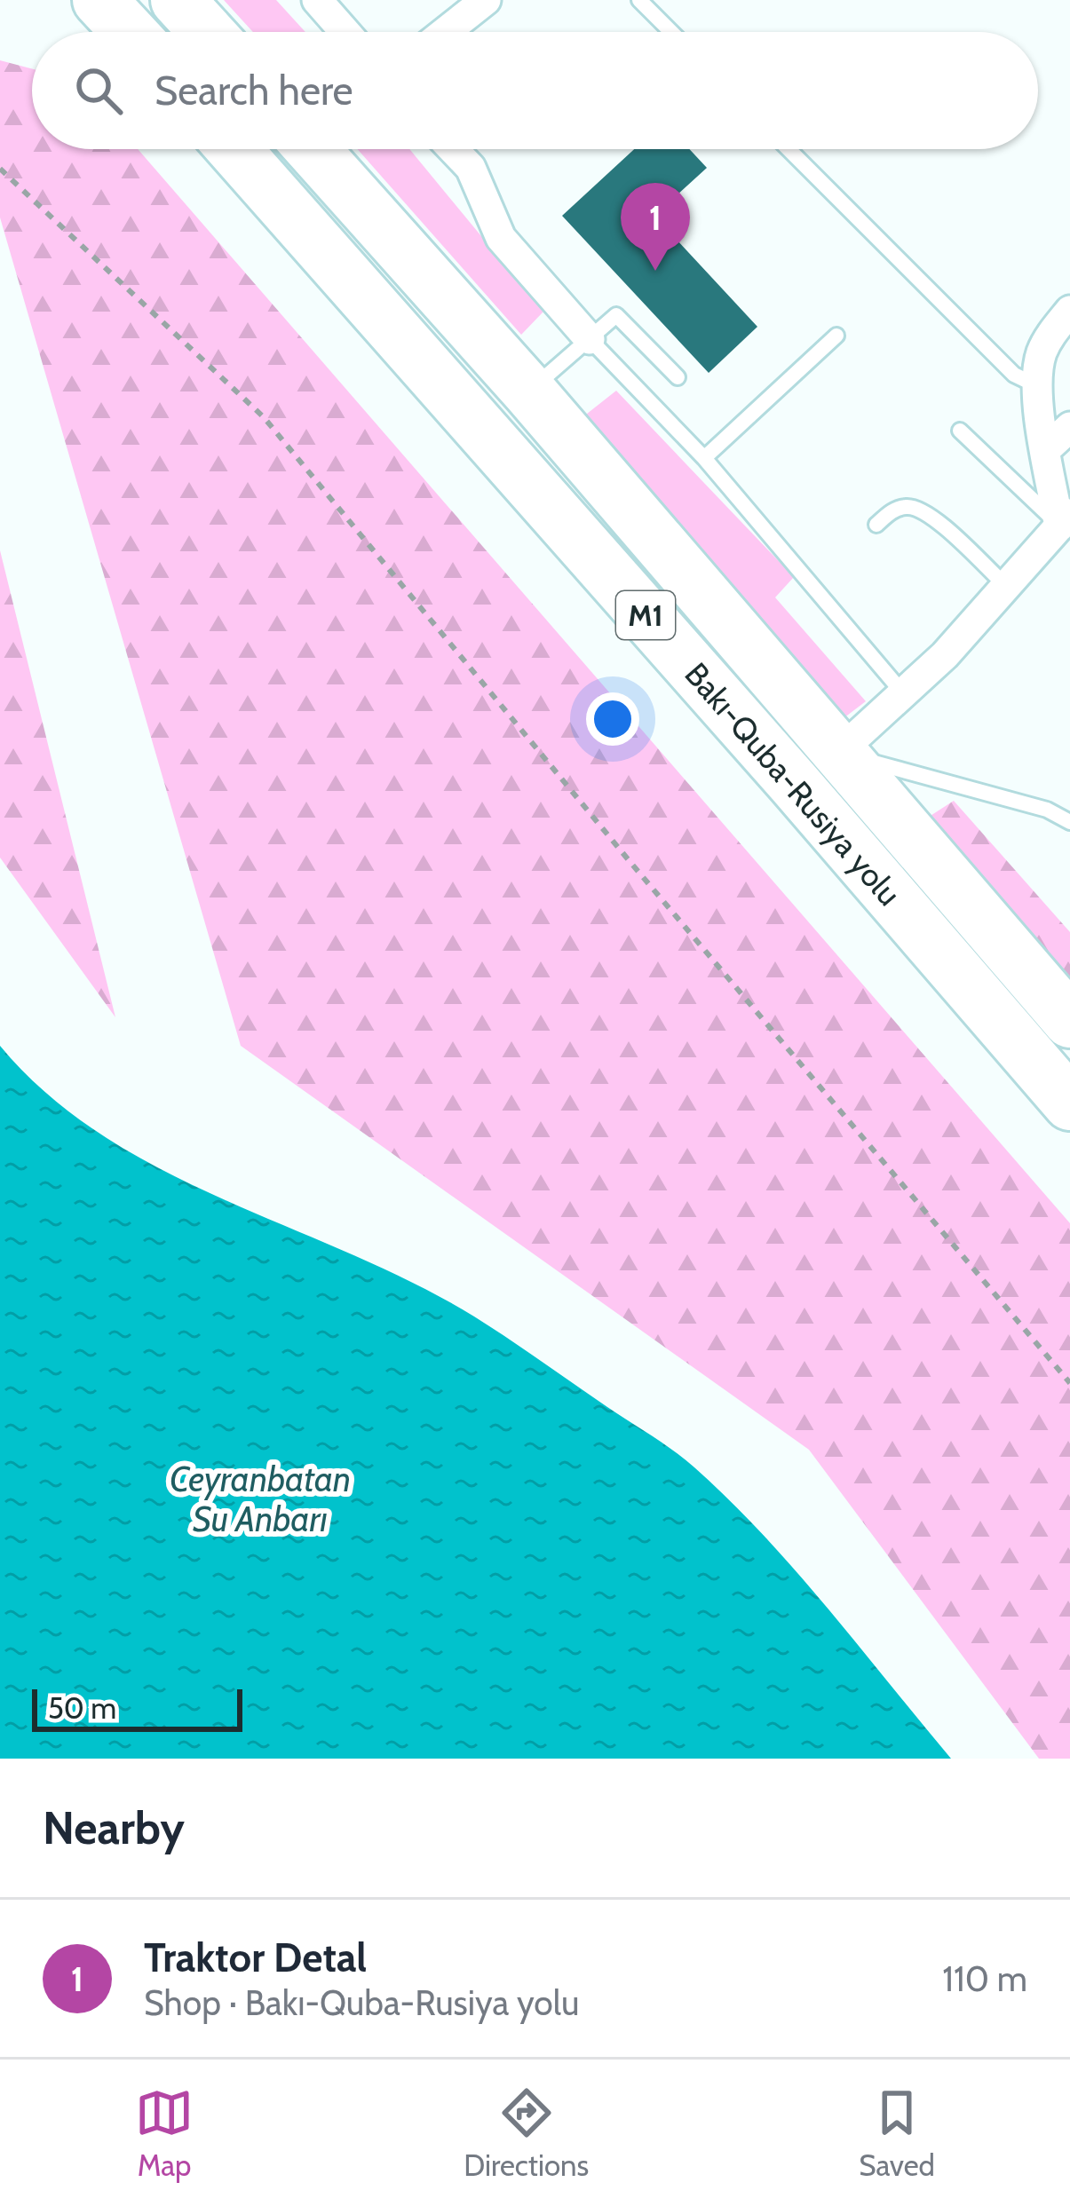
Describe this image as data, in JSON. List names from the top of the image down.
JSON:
{
  "streets": {
    "highway": ["M1", "Bakı-Quba-Rusiya yolu"]
  },
  "water": ["Ceyranbatan Su Anbarı"],
  "scale_bar": "50 m",
  "page": {
    "search": "Search here",
    "pins": "1",
    "scale": "50 m",
    "heading": "Nearby",
    "list": [
      {
        "mark": "1",
        "name": "Traktor Detal",
        "note": "Shop · Bakı-Quba-Rusiya yolu",
        "value": "110 m"
      }
    ],
    "nav": ["Map", "Directions", "Saved"]
  }
}
